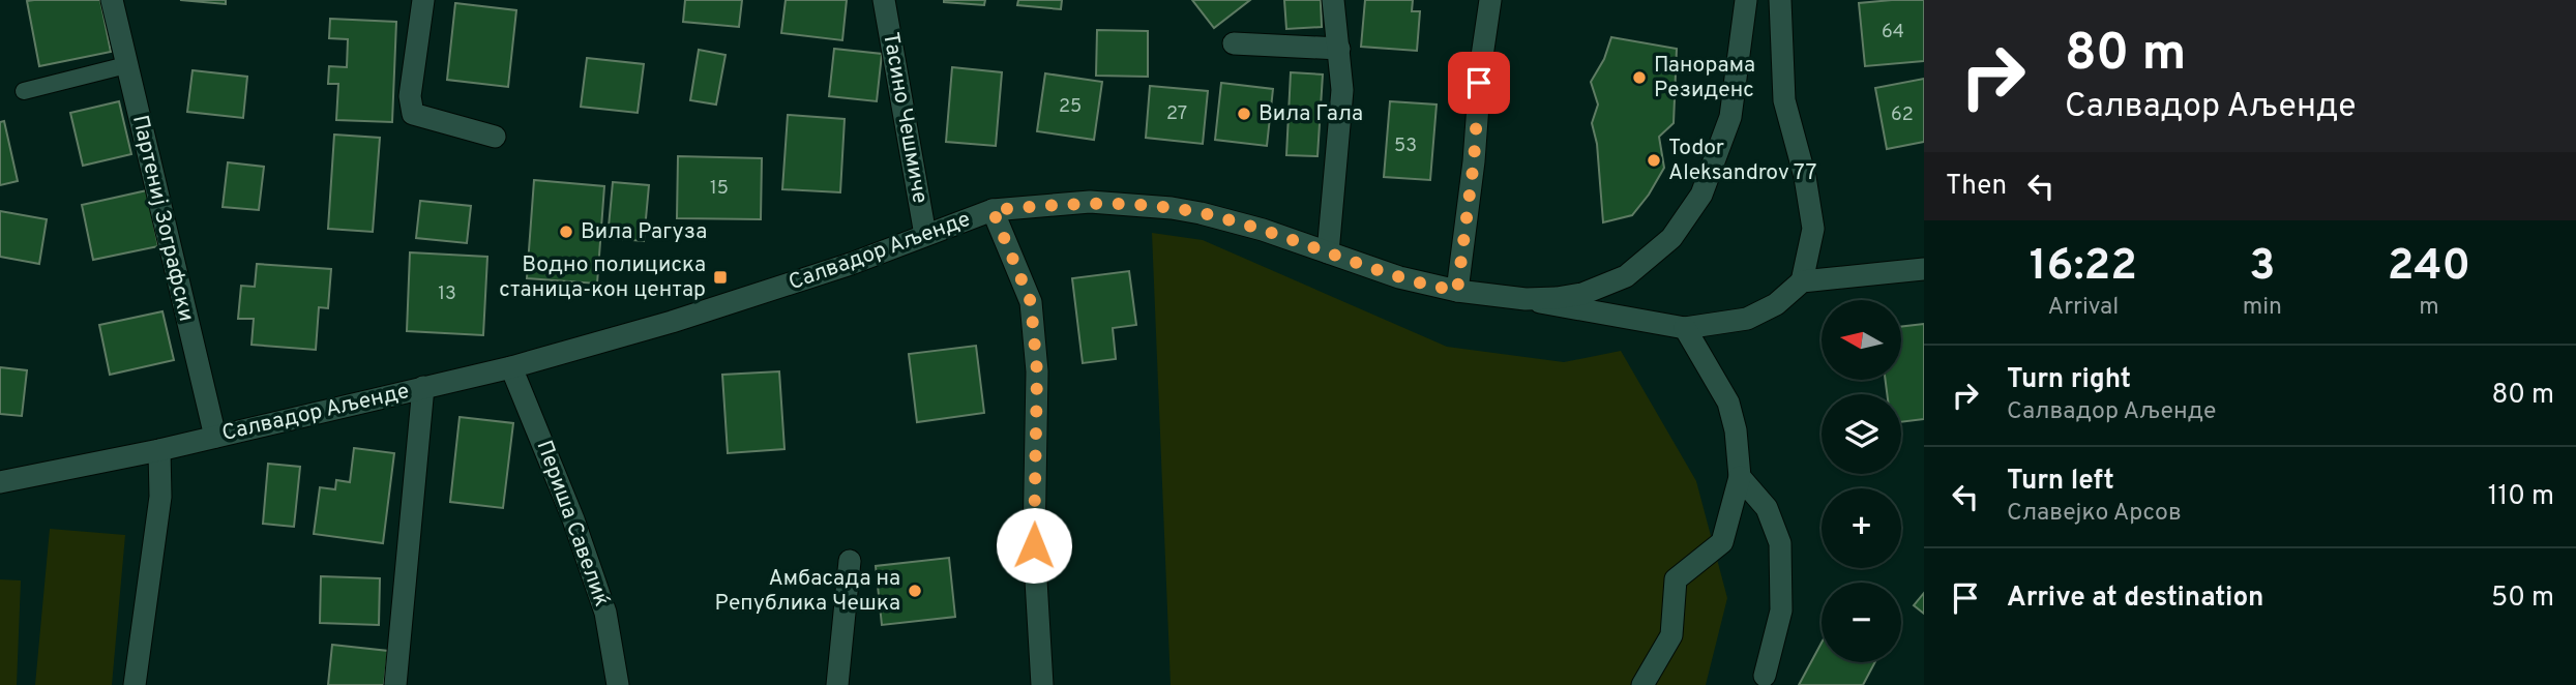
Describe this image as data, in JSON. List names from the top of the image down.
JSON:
{
  "streets": {
    "street": [
      "Тасино Чешмиче",
      "Партениј Зографски",
      "Салвадор Аљенде",
      "Периша Савелиќ"
    ]
  },
  "crossings": [
    ["Тасино Чешмиче", "Салвадор Аљенде"],
    ["Партениј Зографски", "Салвадор Аљенде"],
    ["Салвадор Аљенде", "Периша Савелиќ"]
  ],
  "places": {
    "other": [
      "Панорама Резиденс",
      "Вила Гала",
      "Todor Aleksandrov 77",
      "Вила Рагуза",
      "Амбасада на Република Чешка"
    ],
    "transit": ["Водно полициска станица-кон центар"]
  },
  "house_numbers": [
    "64",
    "25",
    "27",
    "62",
    "53",
    "15",
    "13"
  ],
  "north": "left",
  "page": {
    "turn": ["80 m", "Салвадор Аљенде"],
    "then": "Then",
    "eta": [
      "16:22",
      "Arrival",
      "3",
      "min",
      "240",
      "m"
    ],
    "map_buttons": ["+", "−"],
    "list": [
      {
        "name": "Turn right",
        "note": "Салвадор Аљенде",
        "value": "80 m"
      },
      {
        "name": "Turn left",
        "note": "Славејко Арсов",
        "value": "110 m"
      },
      {
        "name": "Arrive at destination",
        "value": "50 m"
      }
    ]
  }
}
